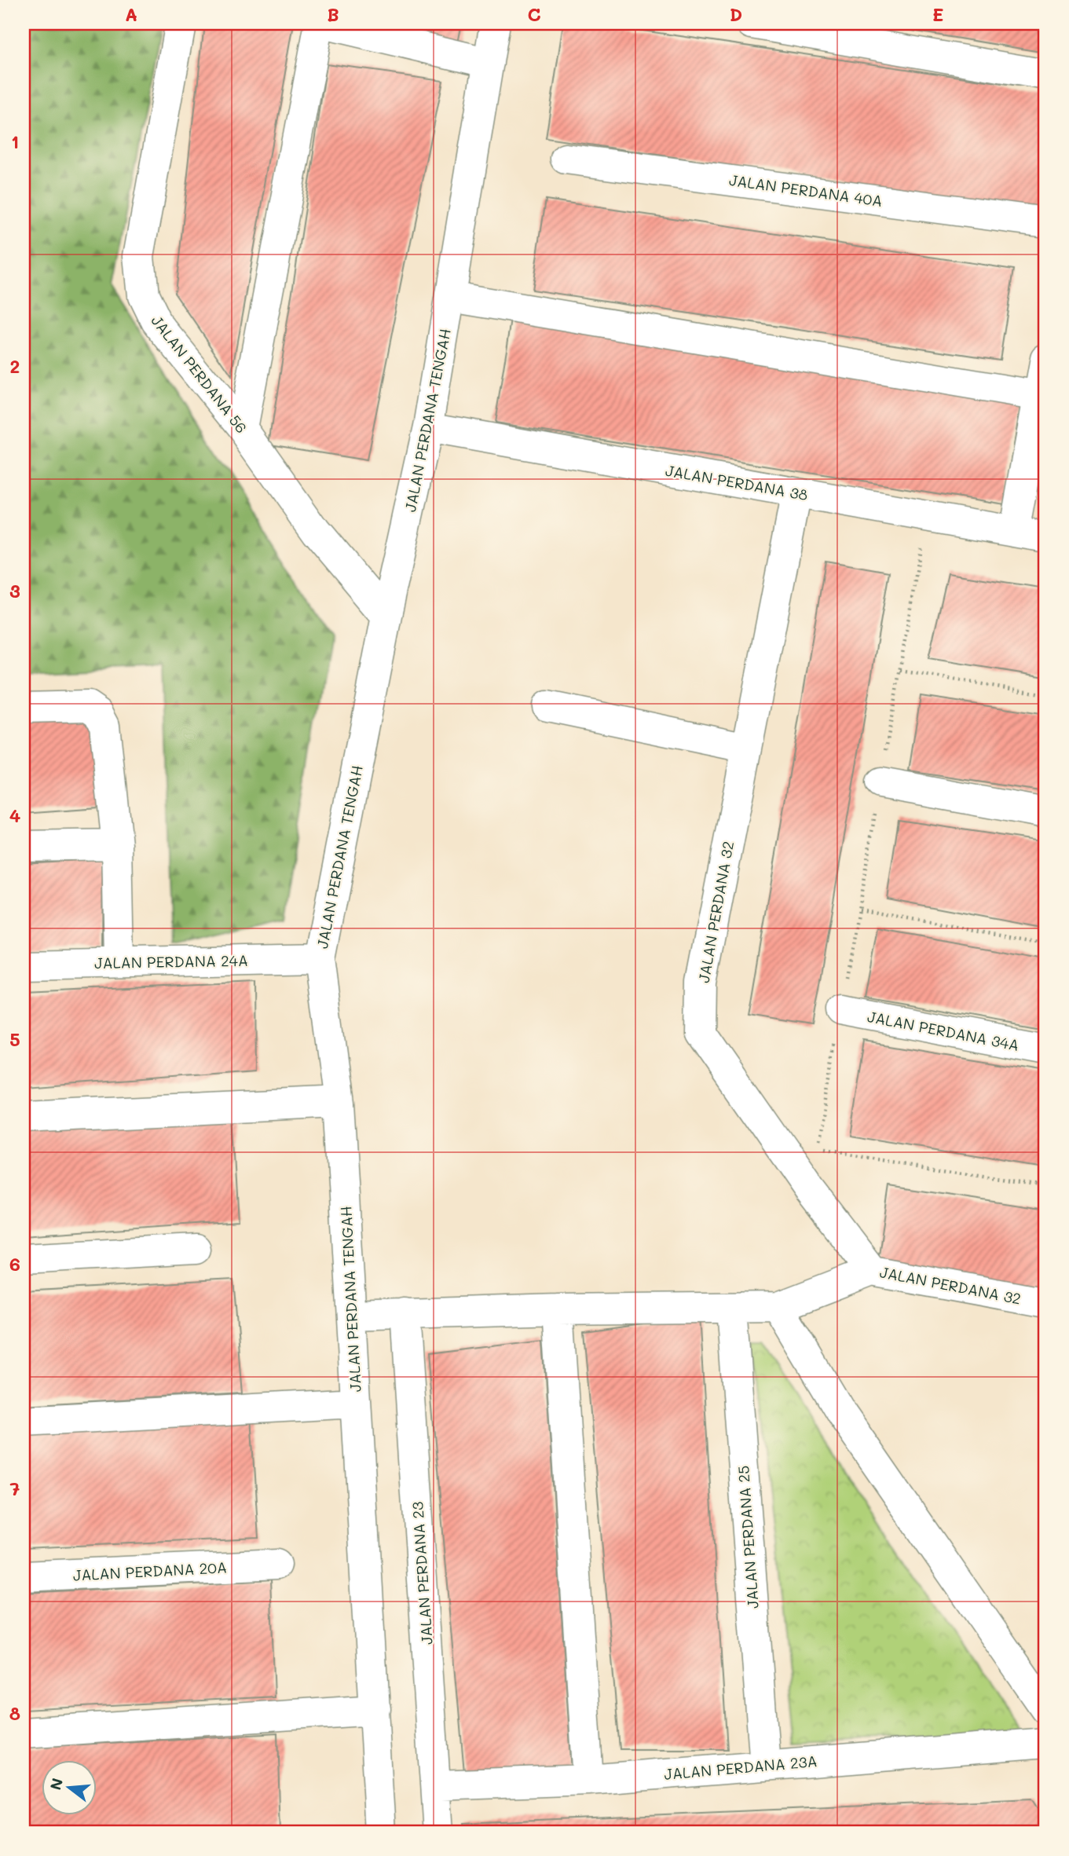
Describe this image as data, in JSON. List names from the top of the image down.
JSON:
{
  "streets": {
    "street": [
      "JALAN PERDANA 40A",
      "JALAN PERDANA 56",
      "JALAN PERDANA TENGAH",
      "JALAN PERDANA 38",
      "JALAN PERDANA 32",
      "JALAN PERDANA 24A",
      "JALAN PERDANA 34A",
      "JALAN PERDANA 25",
      "JALAN PERDANA 20A",
      "JALAN PERDANA 23",
      "JALAN PERDANA 23A"
    ]
  },
  "crossings": [
    ["JALAN PERDANA 56", "JALAN PERDANA TENGAH"],
    ["JALAN PERDANA TENGAH", "JALAN PERDANA 38"],
    ["JALAN PERDANA TENGAH", "JALAN PERDANA 24A"],
    ["JALAN PERDANA 38", "JALAN PERDANA 32"],
    ["JALAN PERDANA 25", "JALAN PERDANA 23A"],
    ["JALAN PERDANA 23", "JALAN PERDANA 23A"]
  ],
  "north": "left",
  "grid": {
    "columns": [
      "A",
      "B",
      "C",
      "D",
      "E"
    ],
    "rows": [
      "1",
      "2",
      "3",
      "4",
      "5",
      "6",
      "7",
      "8"
    ]
  }
}
